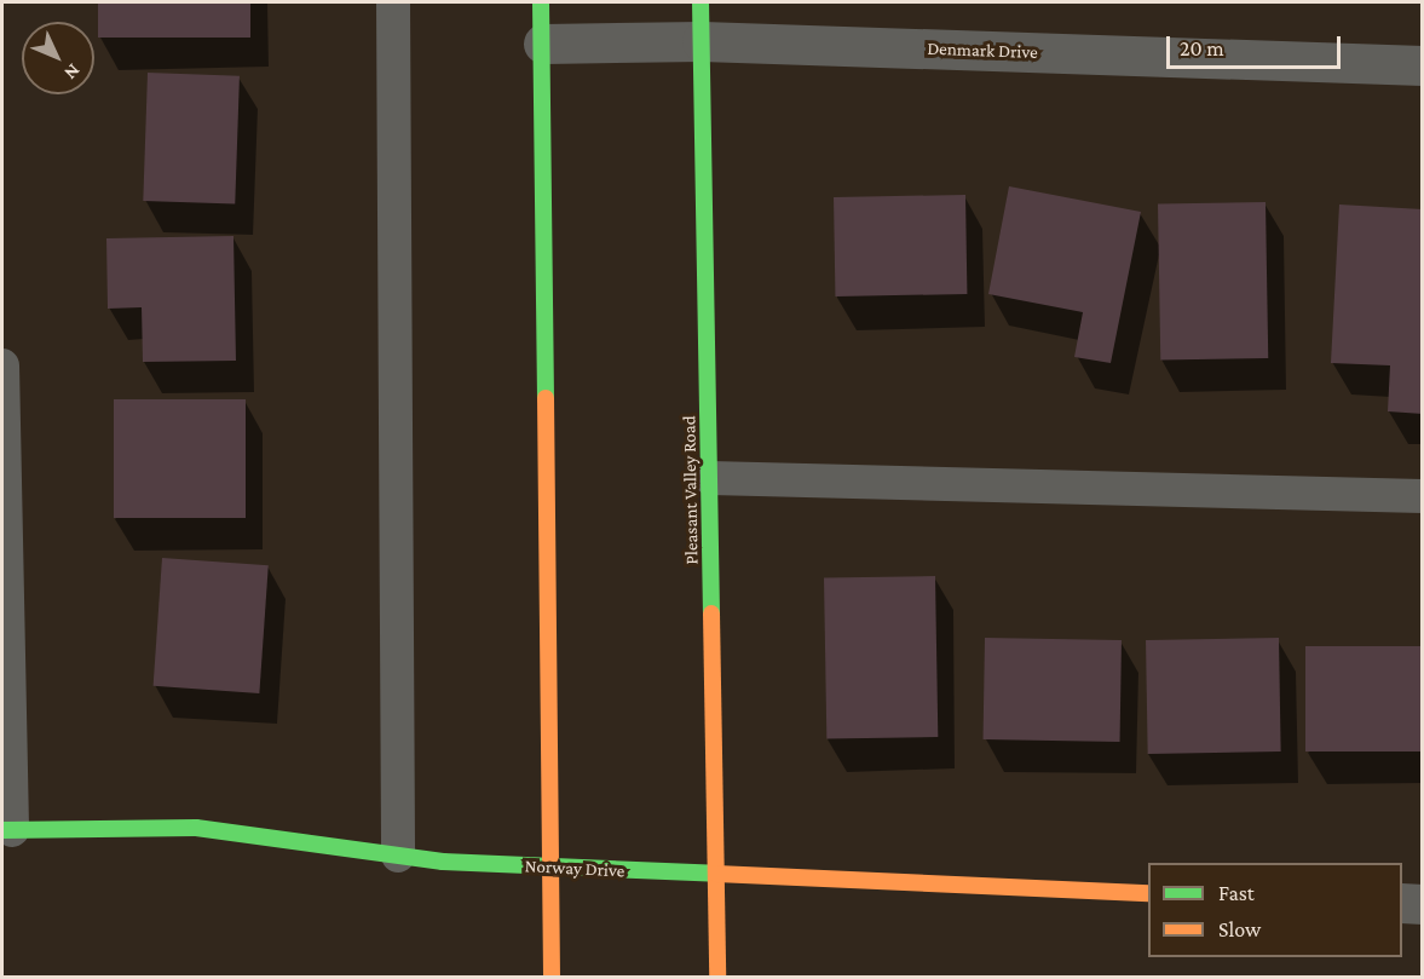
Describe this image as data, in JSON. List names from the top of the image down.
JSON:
{
  "streets": {
    "main road": ["Pleasant Valley Road", "Norway Drive"],
    "street": ["Denmark Drive"]
  },
  "crossings": [
    ["Denmark Drive", "Pleasant Valley Road"],
    ["Pleasant Valley Road", "Norway Drive"]
  ],
  "legend": ["Fast", "Slow"],
  "scale_bar": "20 m",
  "north": "bottom right"
}
